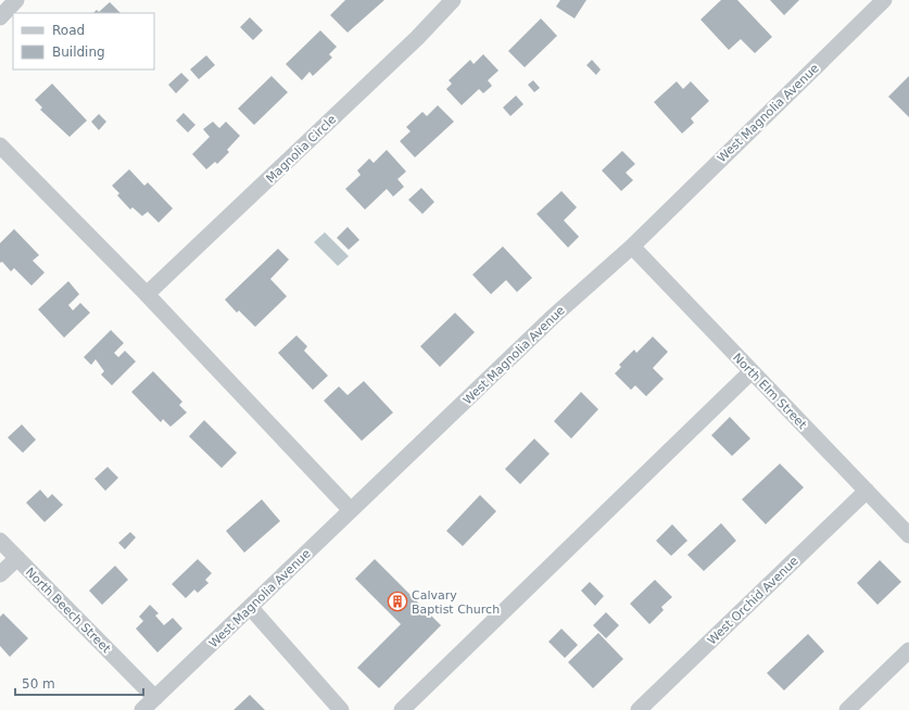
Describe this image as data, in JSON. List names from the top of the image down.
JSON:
{
  "streets": {
    "street": [
      "West Magnolia Avenue",
      "Magnolia Circle",
      "North Elm Street",
      "West Orchid Avenue",
      "North Beech Street"
    ]
  },
  "crossings": [
    ["West Magnolia Avenue", "North Elm Street"],
    ["West Magnolia Avenue", "North Beech Street"],
    ["North Elm Street", "West Orchid Avenue"]
  ],
  "places": {
    "building": ["Calvary Baptist Church"]
  },
  "legend": ["Road", "Building"],
  "scale_bar": "50 m"
}
